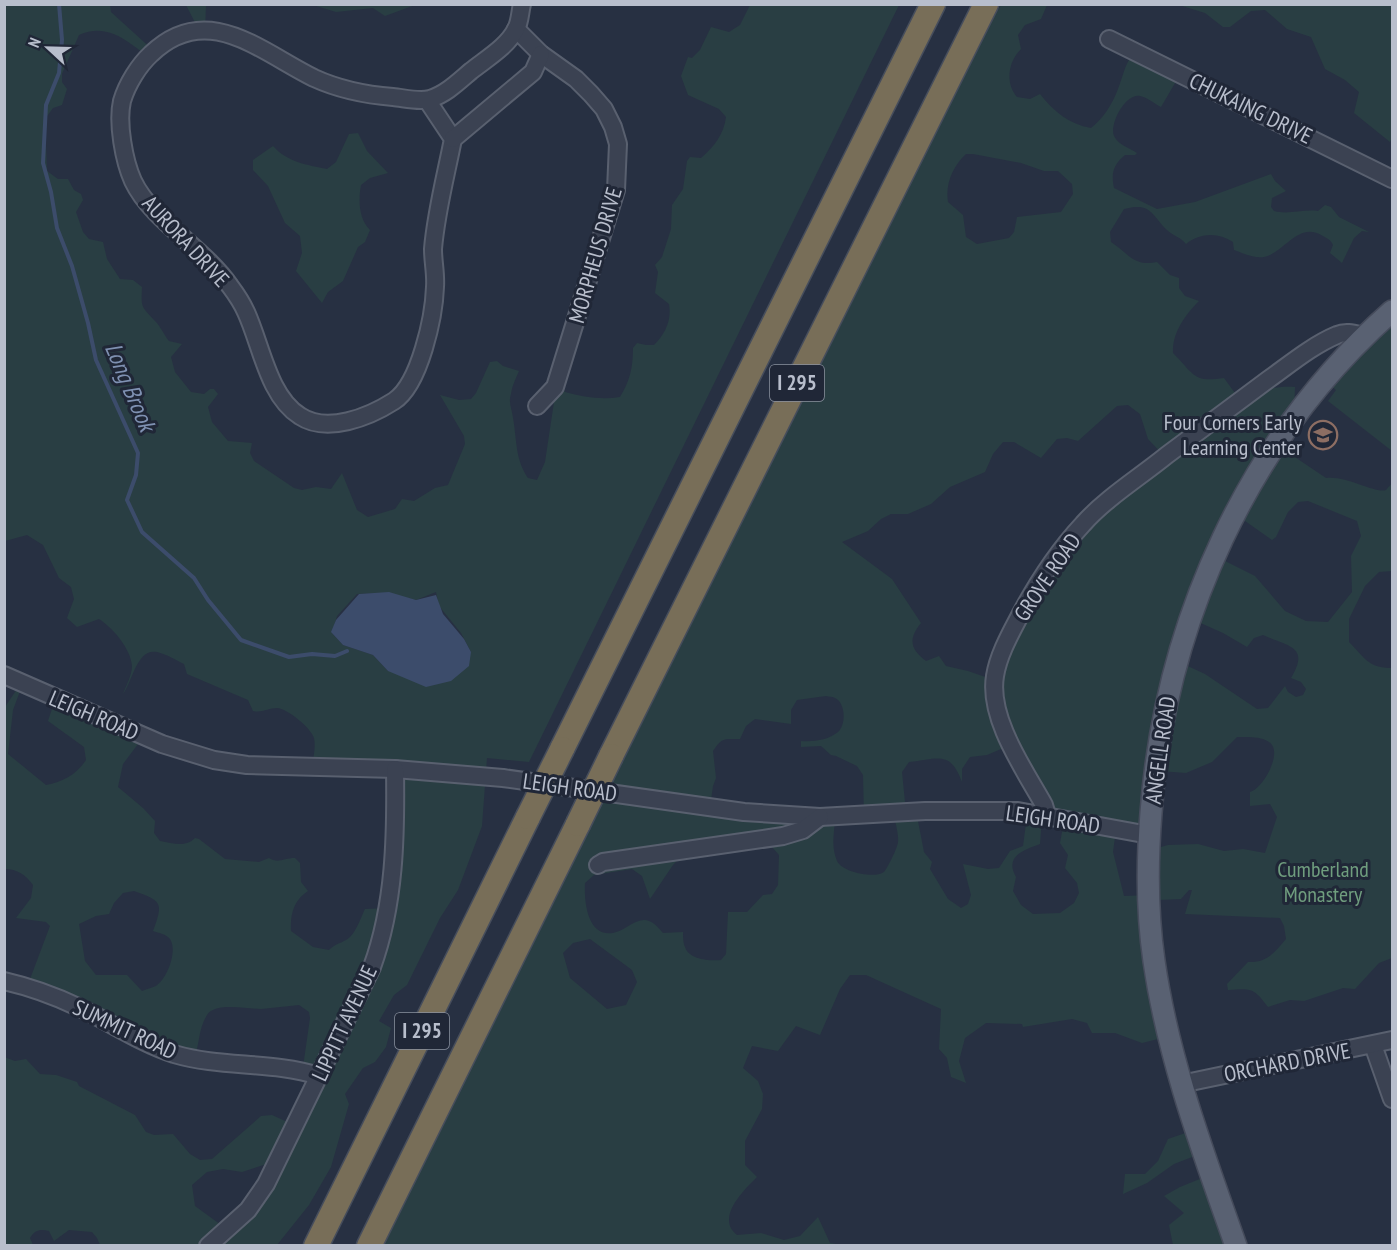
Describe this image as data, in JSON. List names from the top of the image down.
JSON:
{
  "streets": {
    "highway": ["I 295"],
    "main road": ["ANGELL ROAD"],
    "street": [
      "CHUKAING DRIVE",
      "AURORA DRIVE",
      "MORPHEUS DRIVE",
      "GROVE ROAD",
      "LEIGH ROAD",
      "LIPPITT AVENUE",
      "SUMMIT ROAD",
      "ORCHARD DRIVE"
    ]
  },
  "crossings": [
    ["GROVE ROAD", "LEIGH ROAD"],
    ["GROVE ROAD", "ANGELL ROAD"],
    ["LEIGH ROAD", "ANGELL ROAD"],
    ["LEIGH ROAD", "LIPPITT AVENUE"],
    ["ANGELL ROAD", "ORCHARD DRIVE"],
    ["LIPPITT AVENUE", "SUMMIT ROAD"]
  ],
  "water": ["Long Brook"],
  "parks": ["Cumberland Monastery"],
  "places": {
    "school or university": ["Four Corners Early Learning Center"]
  },
  "north": "left"
}
